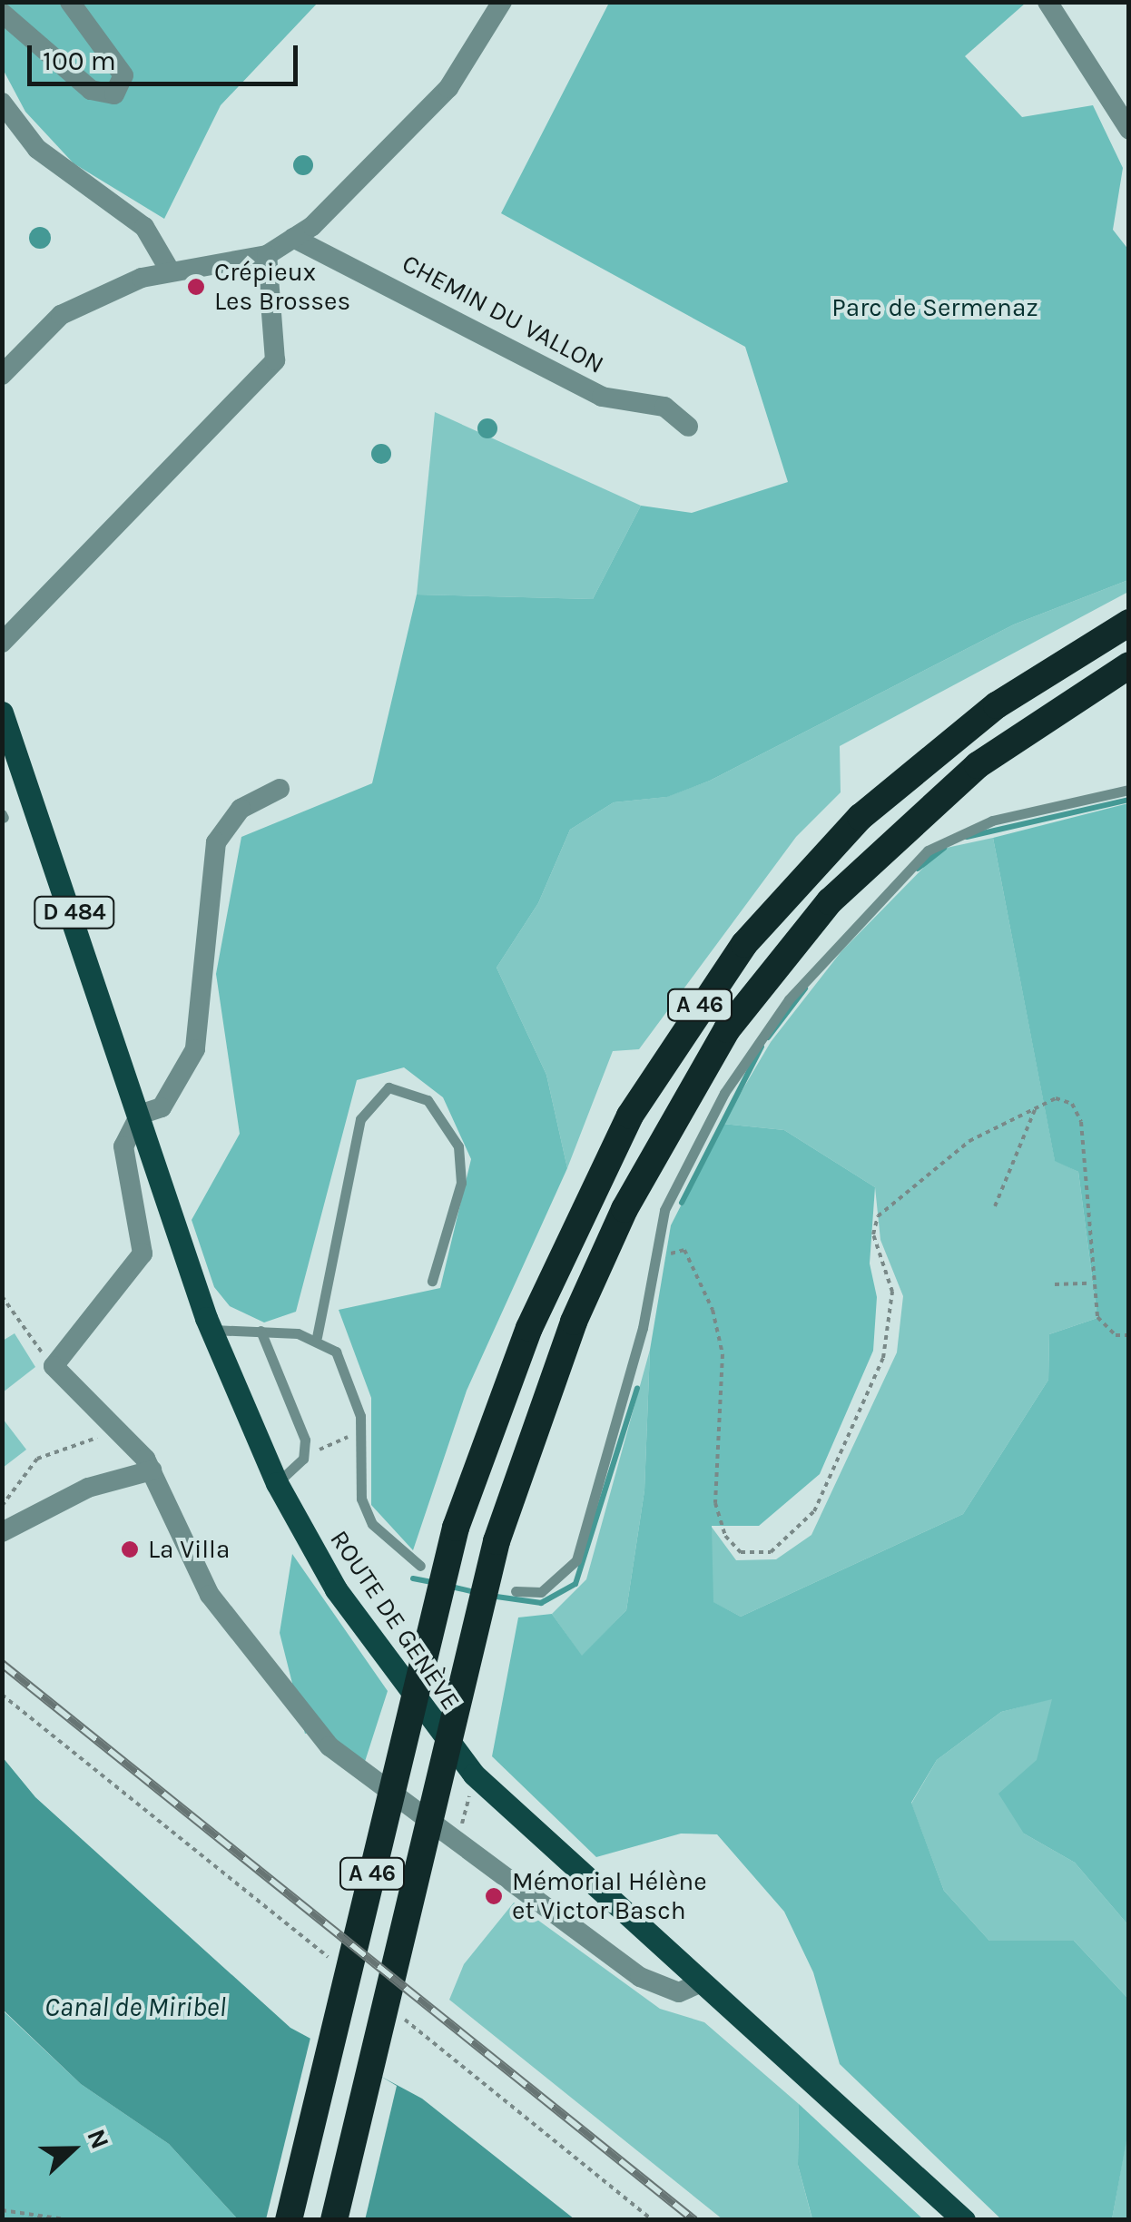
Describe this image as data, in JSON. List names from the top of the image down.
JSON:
{
  "streets": {
    "highway": ["A 46"],
    "main road": ["D 484", "ROUTE DE GENÈVE"],
    "street": ["CHEMIN DU VALLON"]
  },
  "water": ["Canal de Miribel"],
  "parks": ["Parc de Sermenaz"],
  "places": ["Crépieux Les Brosses", "La Villa", "Mémorial Hélène et Victor Basch"],
  "scale_bar": "100 m",
  "north": "right"
}
